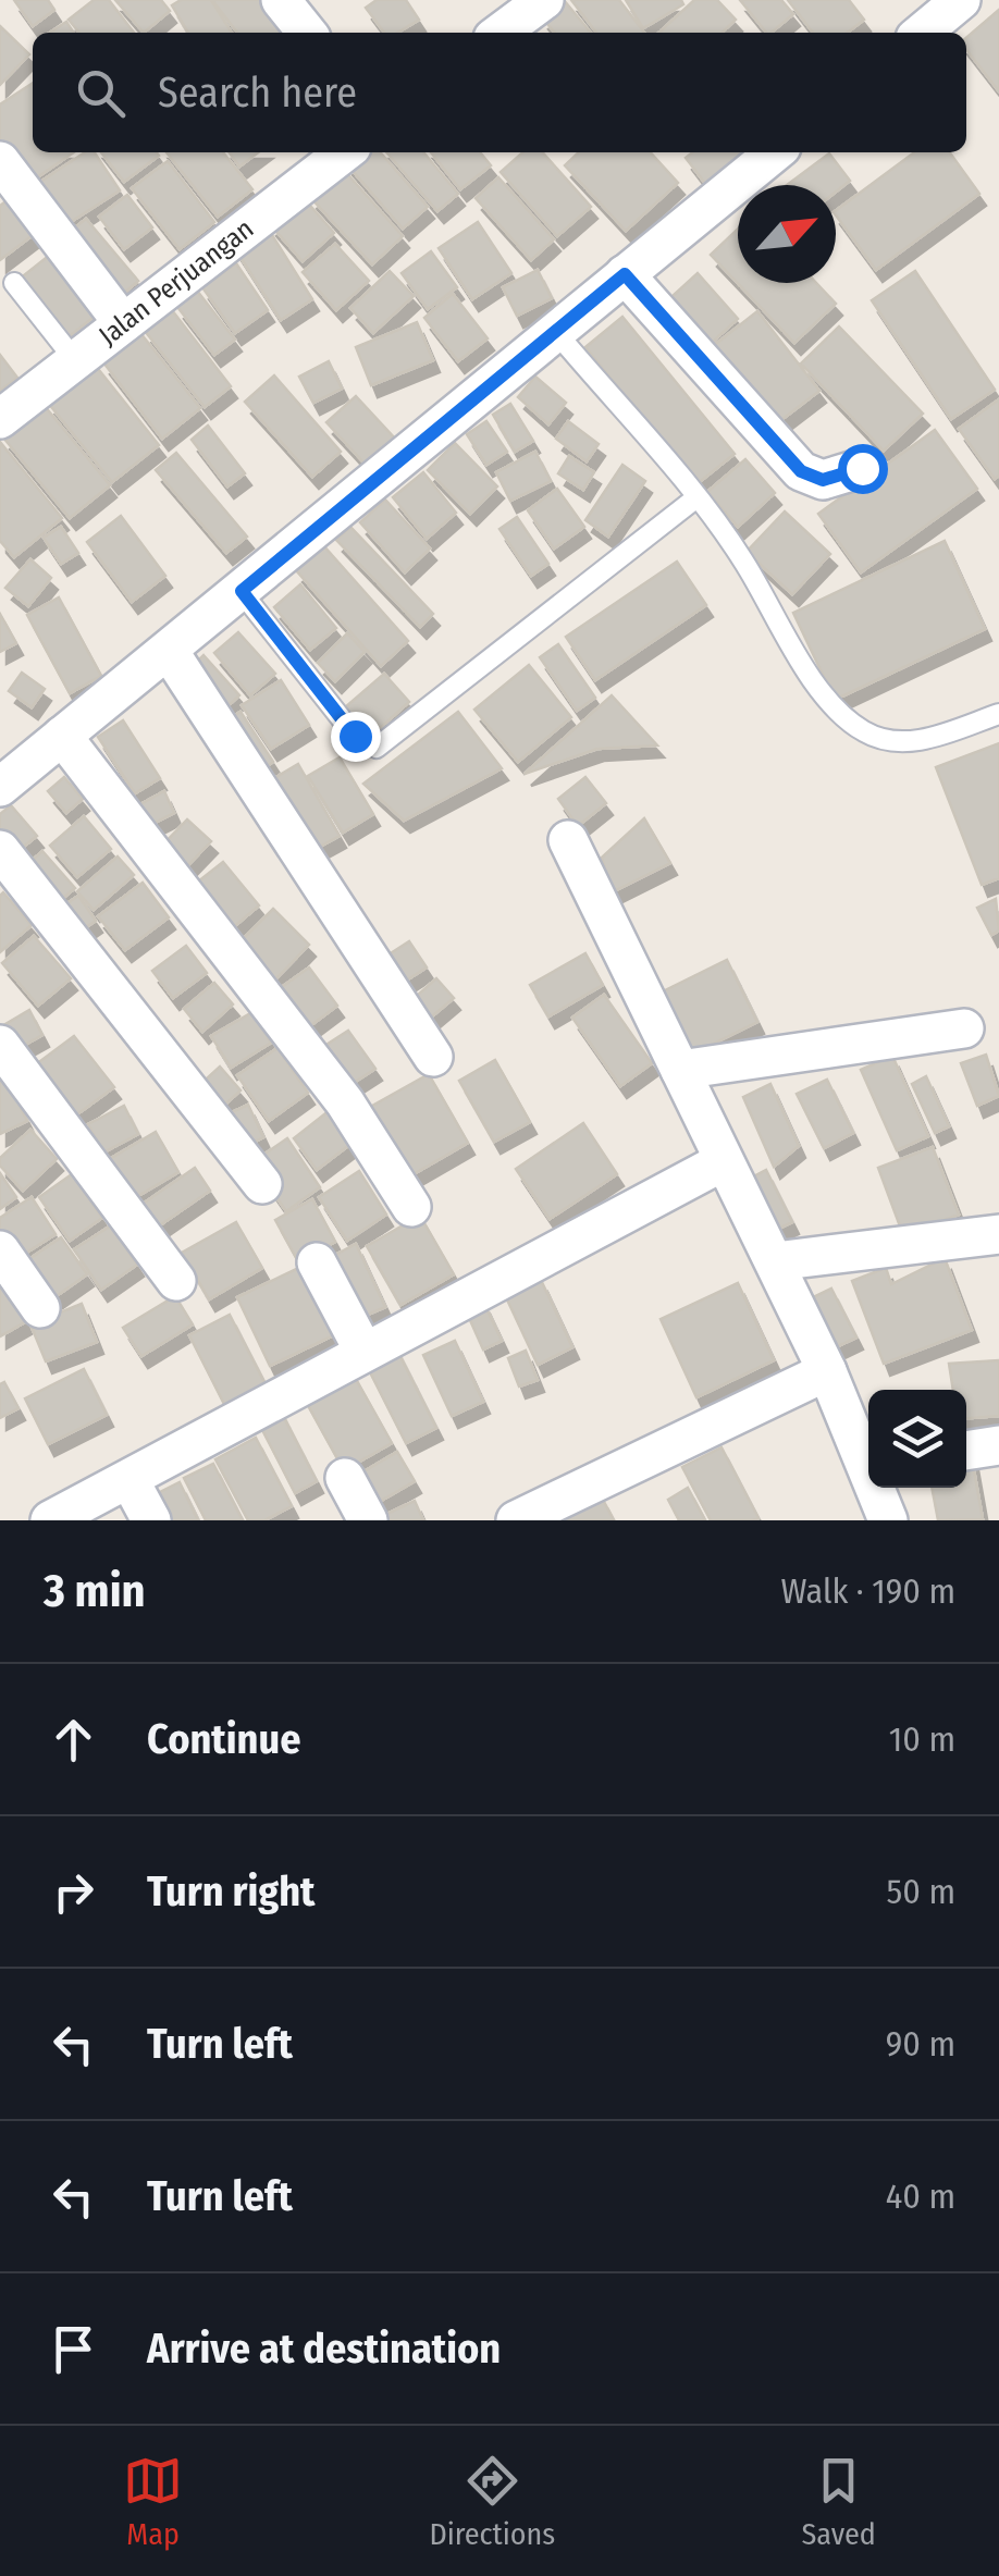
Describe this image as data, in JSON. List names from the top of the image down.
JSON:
{
  "streets": {
    "street": ["Jalan Perjuangan"]
  },
  "north": "top right",
  "page": {
    "search": "Search here",
    "heading": ["3 min", "Walk · 190 m"],
    "list": [
      ["Continue", "10 m"],
      ["Turn right", "50 m"],
      ["Turn left", "90 m"],
      ["Turn left", "40 m"],
      "Arrive at destination"
    ],
    "nav": ["Map", "Directions", "Saved"]
  }
}
